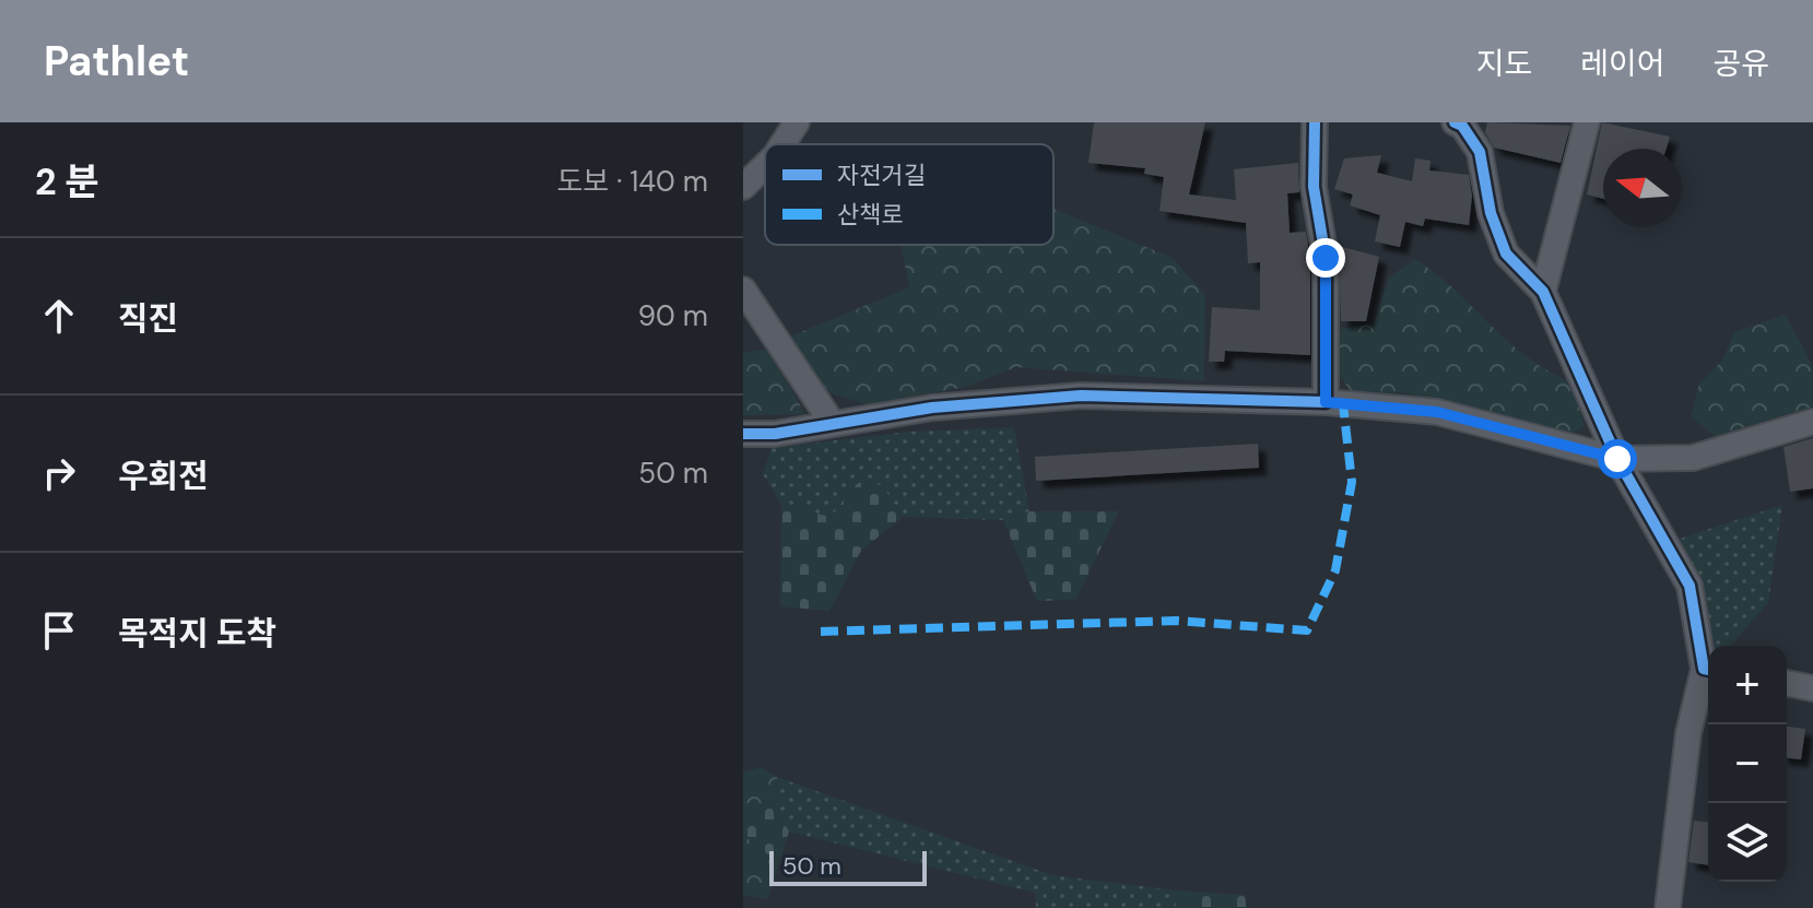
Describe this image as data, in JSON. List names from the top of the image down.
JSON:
{
  "legend": ["자전거길", "산책로"],
  "scale_bar": "50 m",
  "north": "left",
  "page": {
    "header": "Pathlet",
    "nav": ["지도", "레이어", "공유"],
    "heading": ["2 분", "도보 · 140 m"],
    "list": [
      ["직진", "90 m"],
      ["우회전", "50 m"],
      "목적지 도착"
    ],
    "map_buttons": ["+", "−"],
    "scale": "50 m"
  }
}
